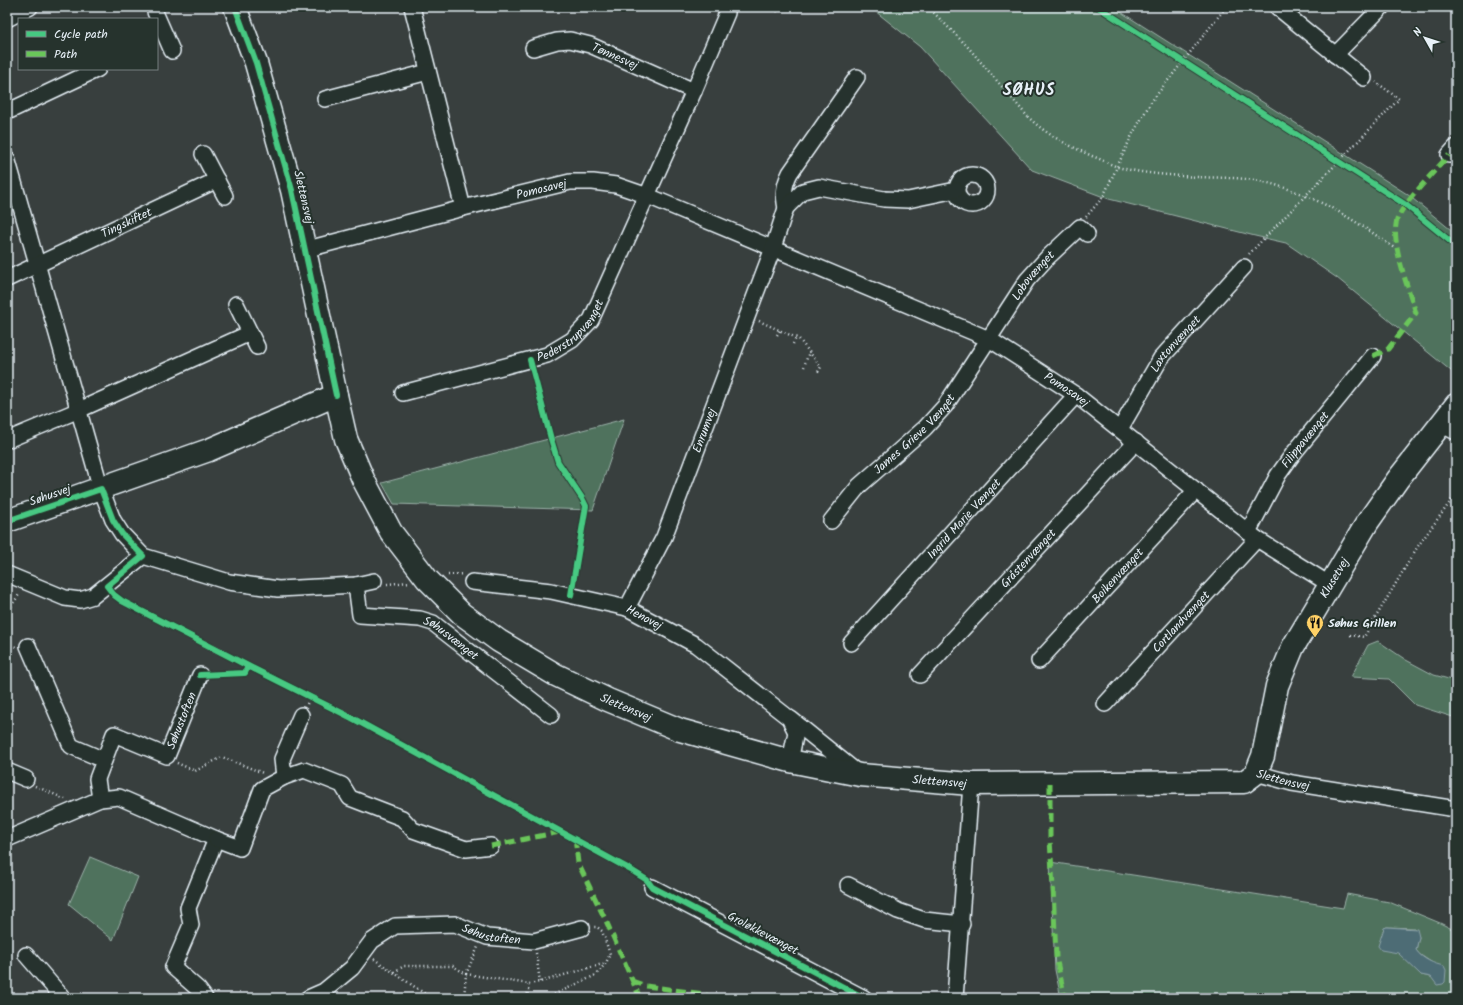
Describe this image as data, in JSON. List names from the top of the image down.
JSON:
{
  "streets": {
    "street": [
      "Tønnesvej",
      "Pomosavej",
      "Slettensvej",
      "Tingskiftet",
      "Lobovænget",
      "Pederstrupvænget",
      "Laxtonvænget",
      "Enrumvej",
      "James Grieve Vænget",
      "Filippavænget",
      "Søhusvej",
      "Ingrid Marie Vænget",
      "Gråstenvænget",
      "Boikenvænget",
      "Klusetvej",
      "Henovej",
      "Cortlandvænget",
      "Søhusvænget",
      "Søhustoften",
      "Groløkkevænget"
    ]
  },
  "crossings": [
    ["Pomosavej", "Slettensvej"],
    ["Pomosavej", "Lobovænget"],
    ["Pomosavej", "Pederstrupvænget"],
    ["Pomosavej", "Laxtonvænget"],
    ["Pomosavej", "Enrumvej"],
    ["Pomosavej", "James Grieve Vænget"],
    ["Pomosavej", "Filippavænget"],
    ["Pomosavej", "Ingrid Marie Vænget"],
    ["Pomosavej", "Gråstenvænget"],
    ["Pomosavej", "Boikenvænget"],
    ["Pomosavej", "Klusetvej"],
    ["Pomosavej", "Cortlandvænget"],
    ["Slettensvej", "Søhusvej"],
    ["Slettensvej", "Klusetvej"],
    ["Slettensvej", "Henovej"],
    ["Lobovænget", "James Grieve Vænget"],
    ["Enrumvej", "Henovej"],
    ["Filippavænget", "Cortlandvænget"]
  ],
  "districts": ["SØHUS"],
  "places": {
    "restaurant": ["Søhus Grillen"]
  },
  "legend": ["Cycle path", "Path"],
  "north": "top left"
}
